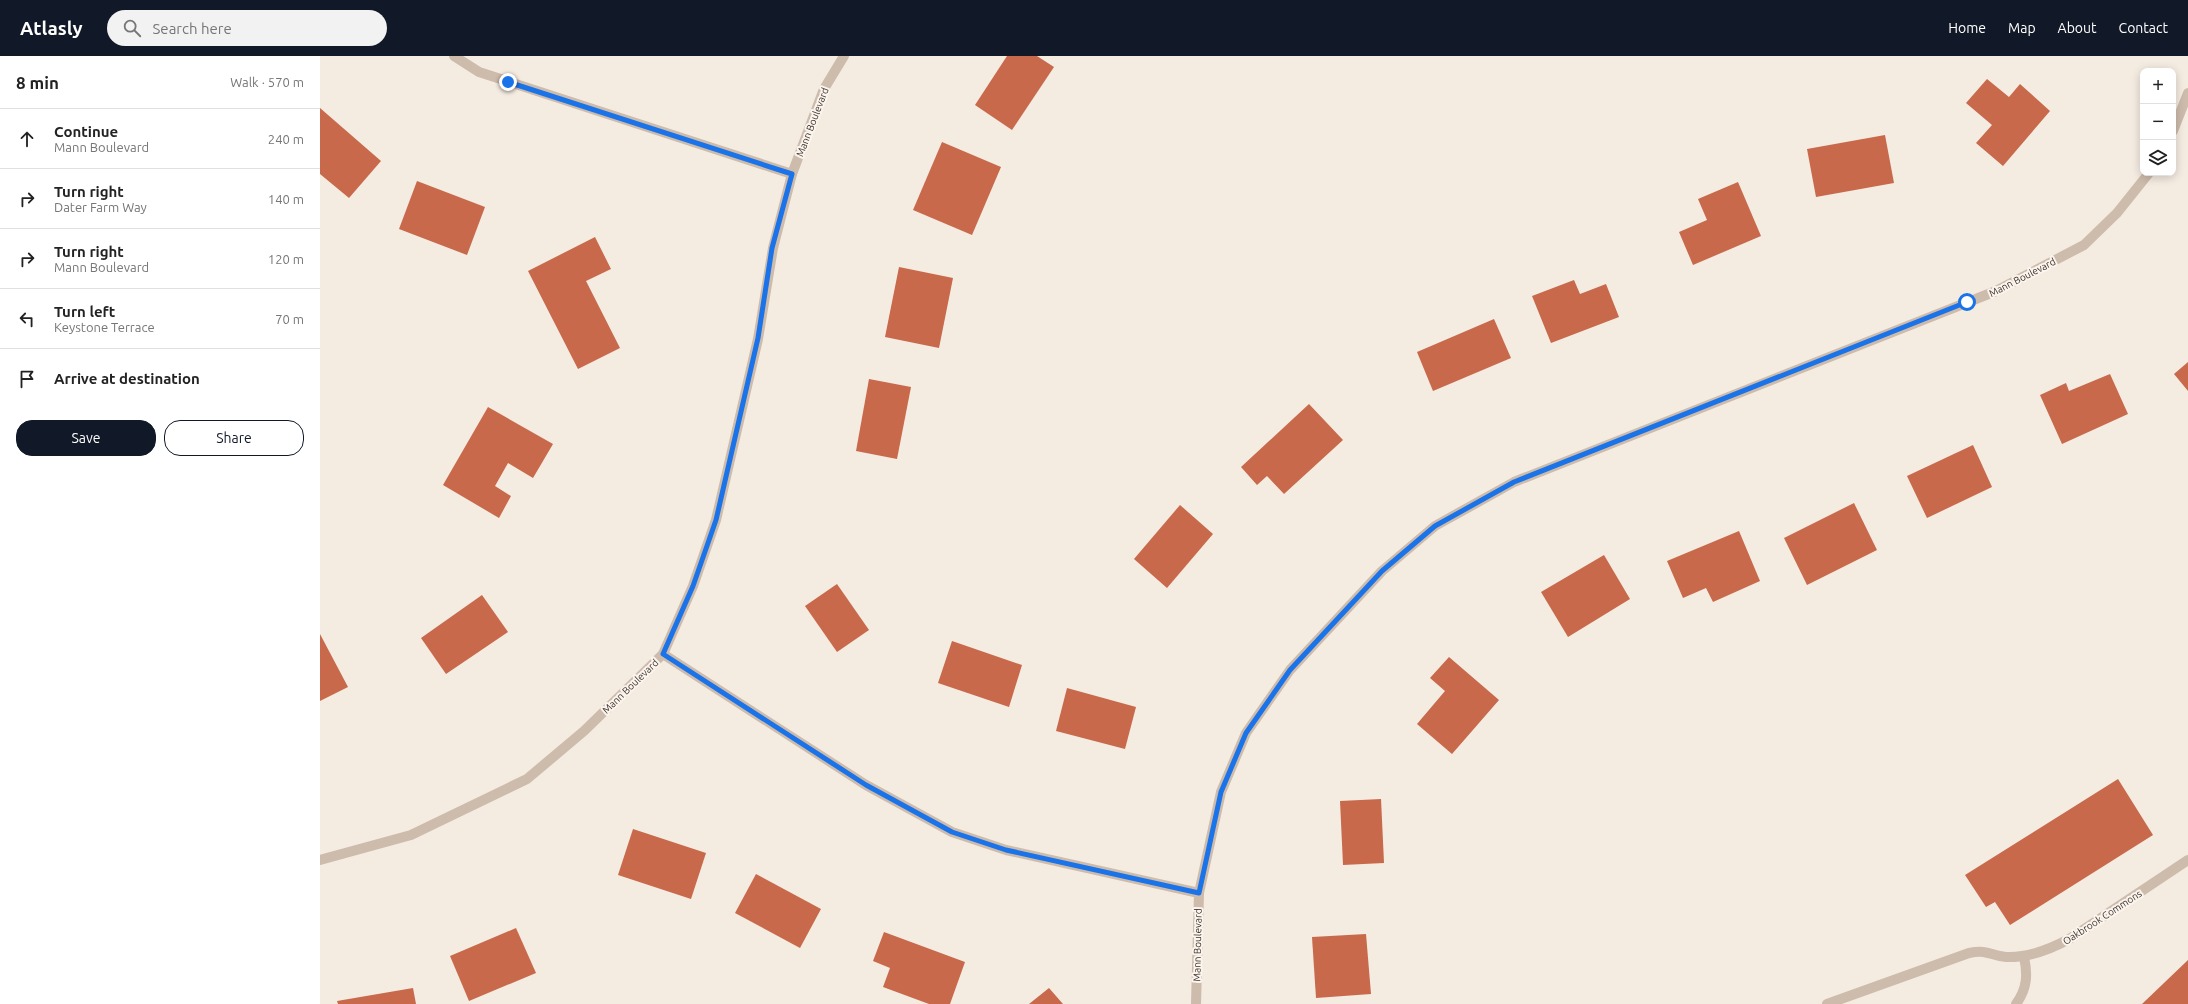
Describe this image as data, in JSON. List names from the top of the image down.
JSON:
{
  "streets": {
    "street": ["Mann Boulevard", "Oakbrook Commons"]
  },
  "page": {
    "header": "Atlasly",
    "search": "Search here",
    "nav": [
      "Home",
      "Map",
      "About",
      "Contact"
    ],
    "heading": ["8 min", "Walk · 570 m"],
    "map_buttons": ["+", "−"],
    "list": [
      ["Continue", "Mann Boulevard", "240 m"],
      ["Turn right", "Dater Farm Way", "140 m"],
      ["Turn right", "Mann Boulevard", "120 m"],
      ["Turn left", "Keystone Terrace", "70 m"],
      "Arrive at destination"
    ],
    "buttons": ["Save", "Share"]
  }
}
